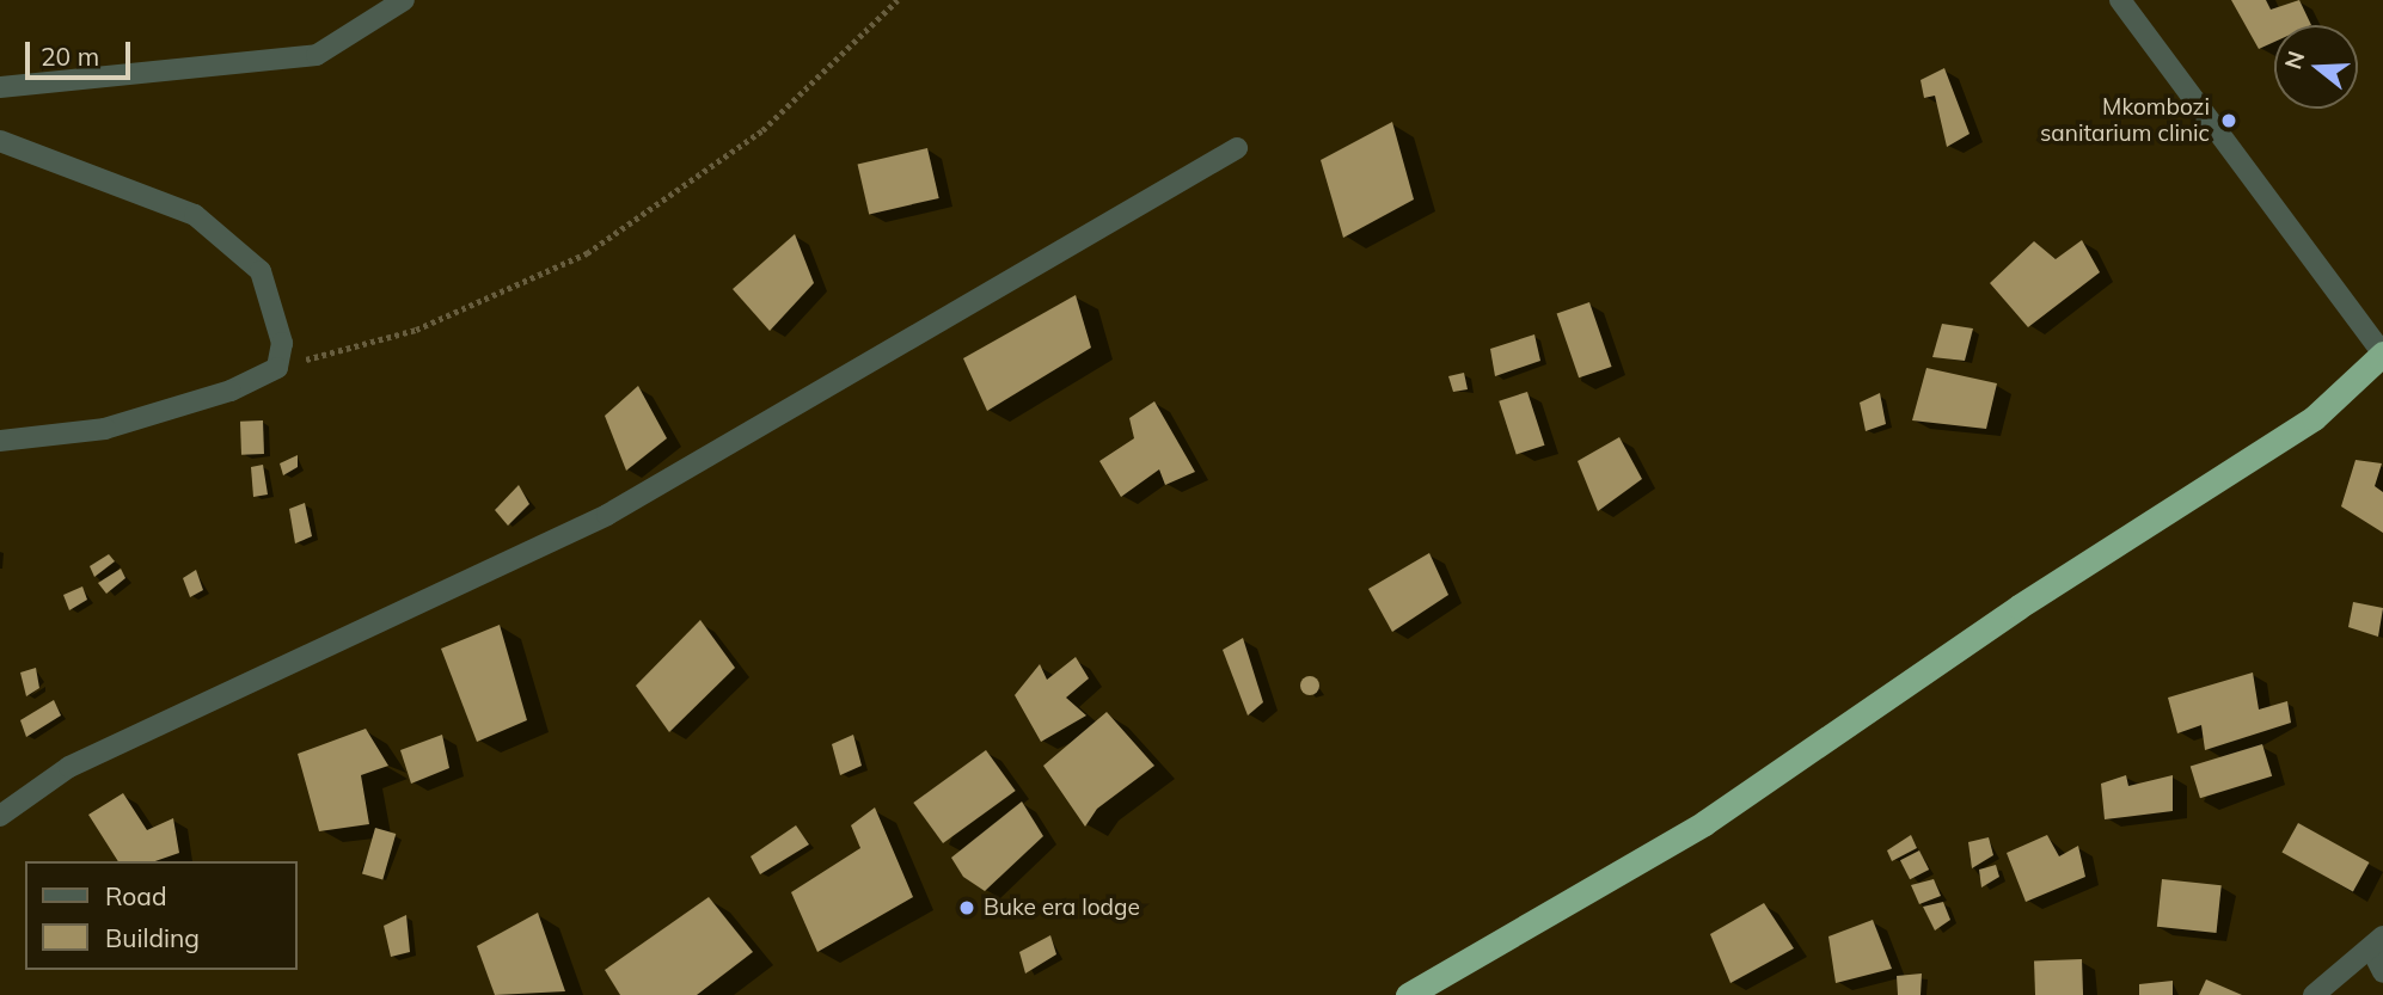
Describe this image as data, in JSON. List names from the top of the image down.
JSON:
{
  "places": ["Mkombozi sanitarium clinic", "Buke era lodge"],
  "legend": ["Road", "Building"],
  "scale_bar": "20 m",
  "north": "left"
}
